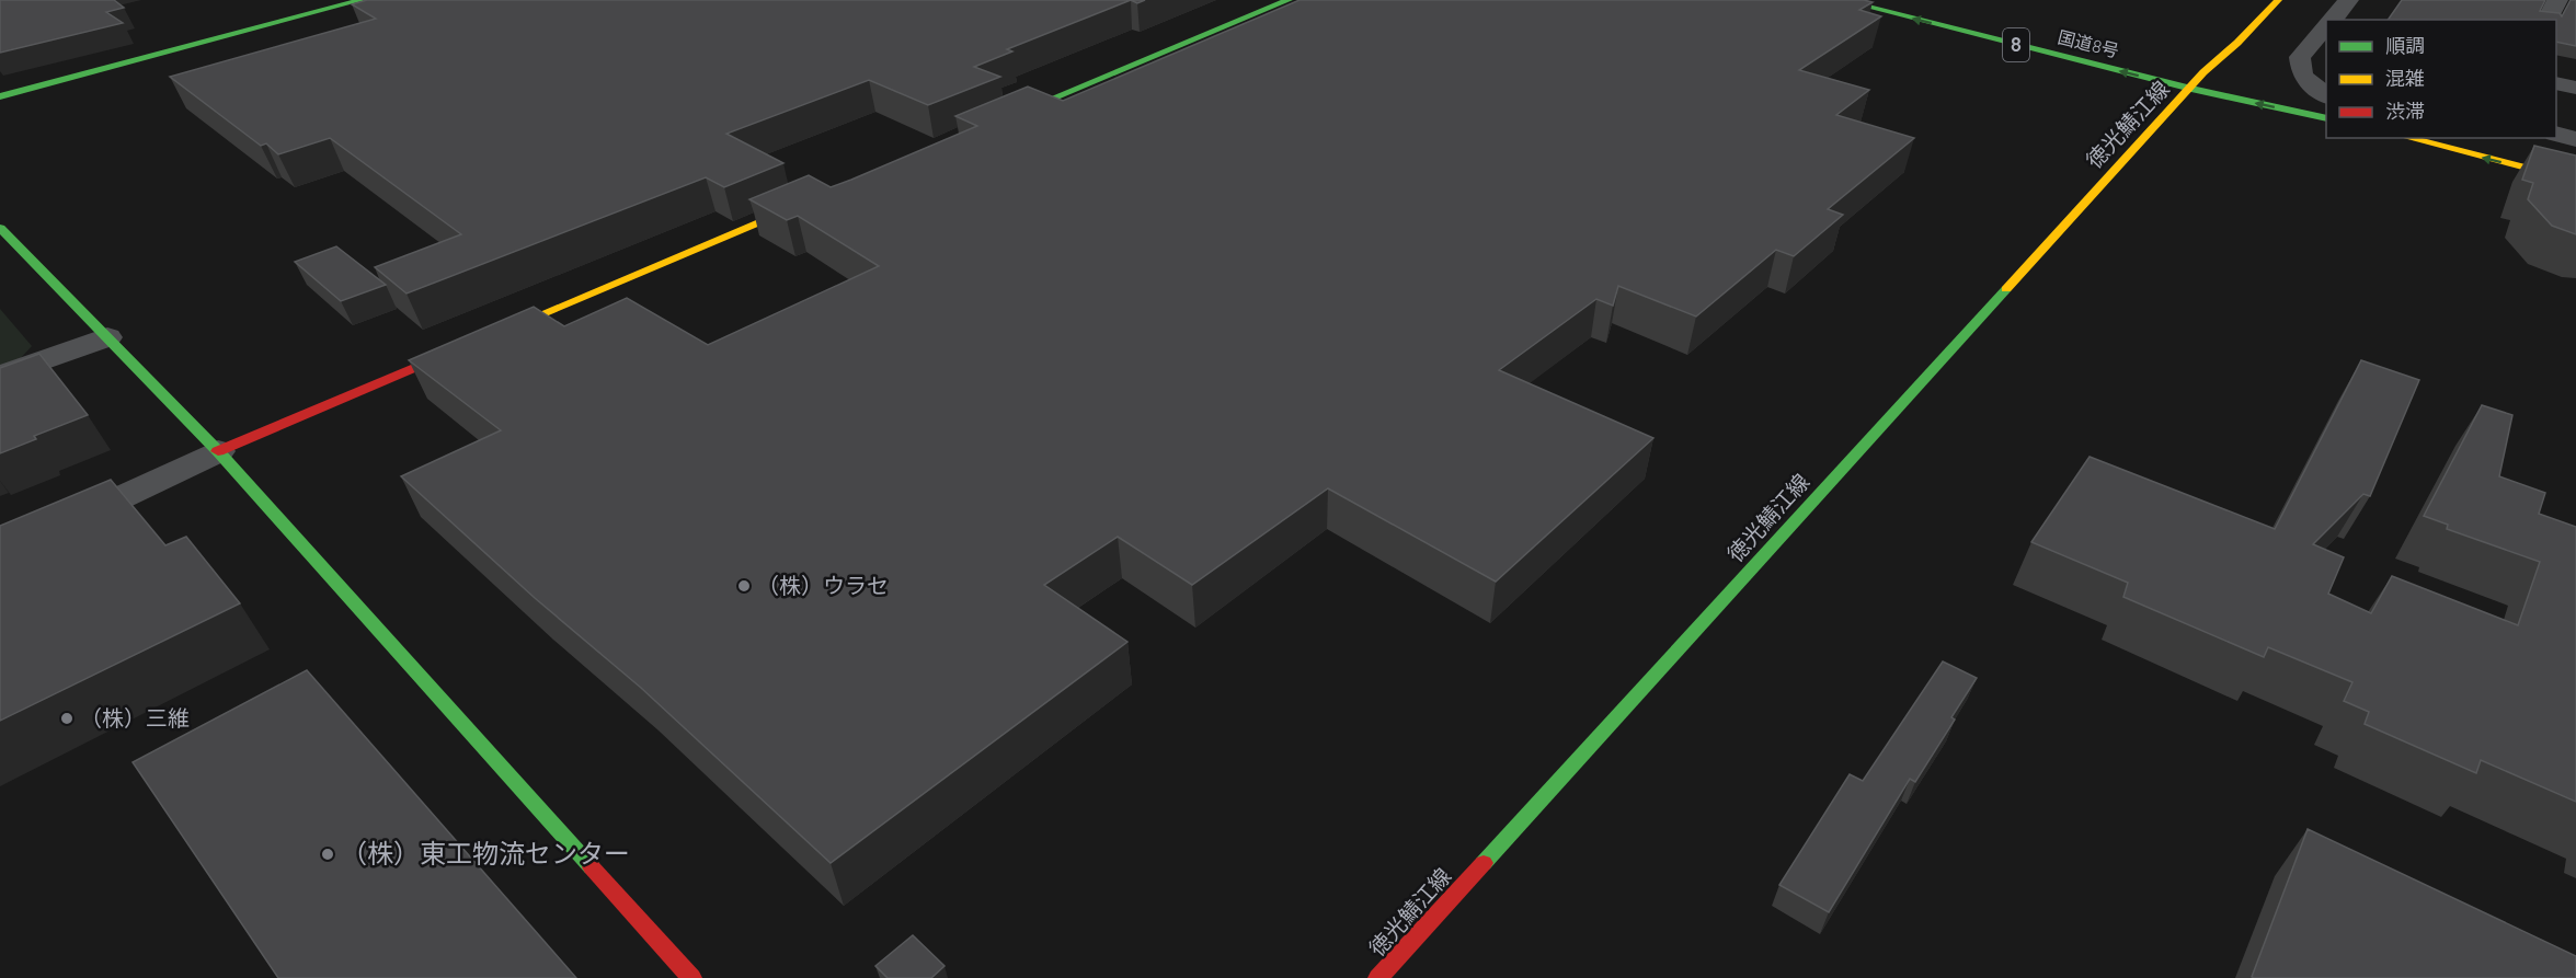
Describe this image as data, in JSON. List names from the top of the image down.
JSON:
{
  "streets": {
    "main road": ["国道8号", "8", "徳光鯖江線"]
  },
  "crossings": [
    ["国道8号", "徳光鯖江線"]
  ],
  "one_way": ["国道8号"],
  "places": ["（株）ウラセ", "（株）三維", "（株）東工物流センター"],
  "legend": ["順調", "混雑", "渋滞"]
}
